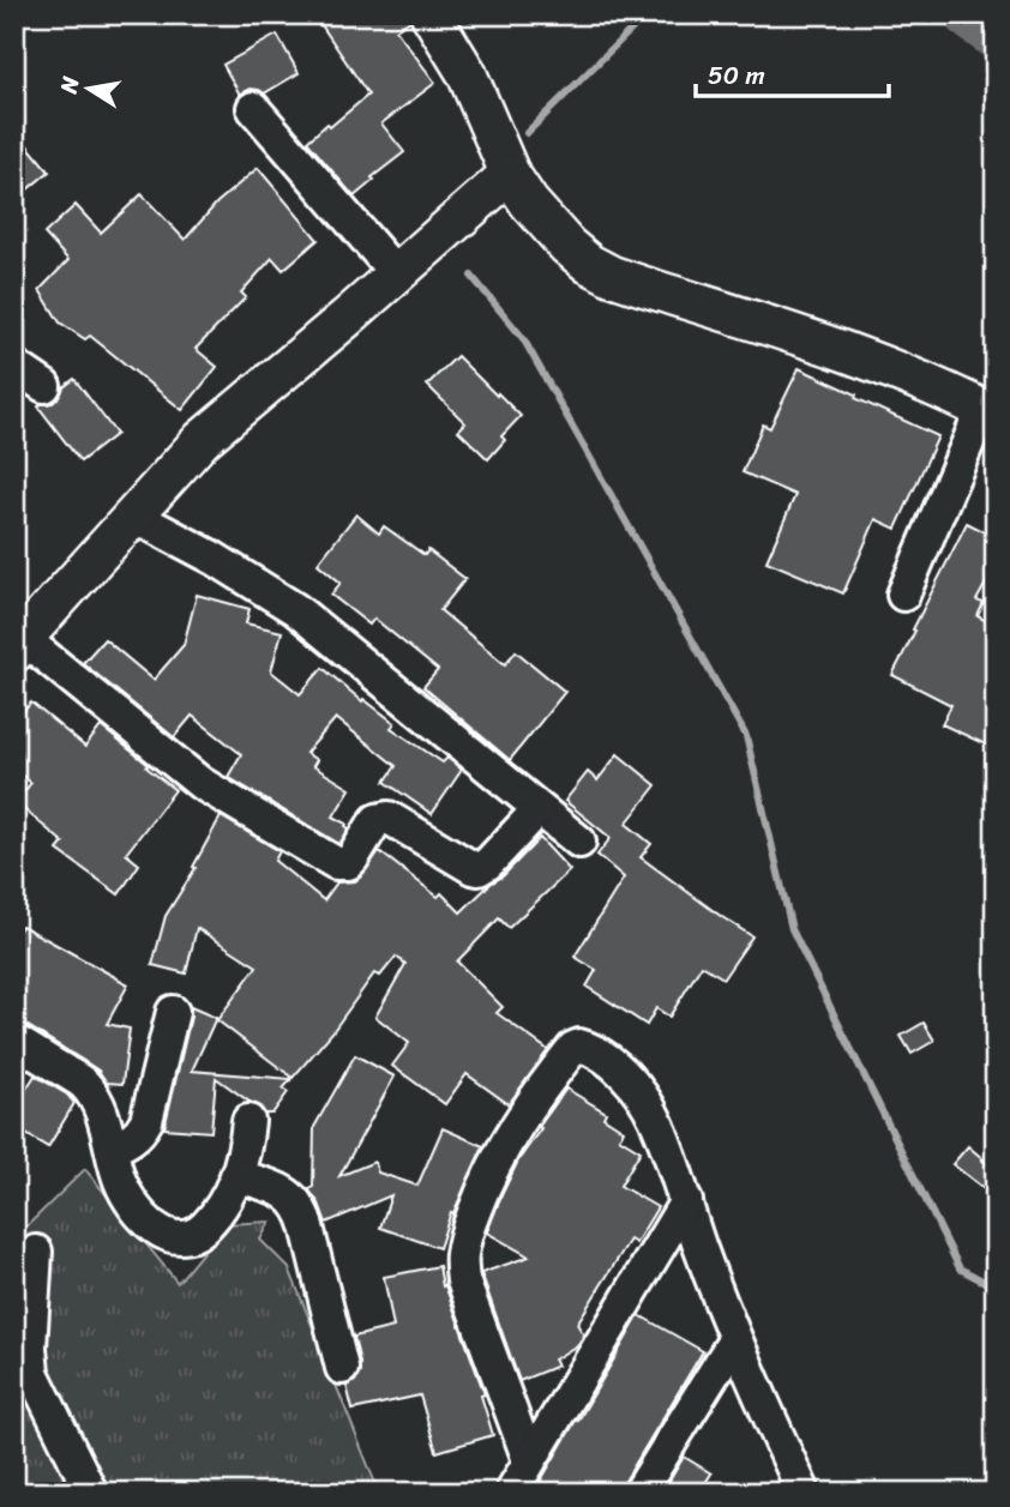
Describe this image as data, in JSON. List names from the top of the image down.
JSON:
{
  "scale_bar": "50 m",
  "north": "left"
}
